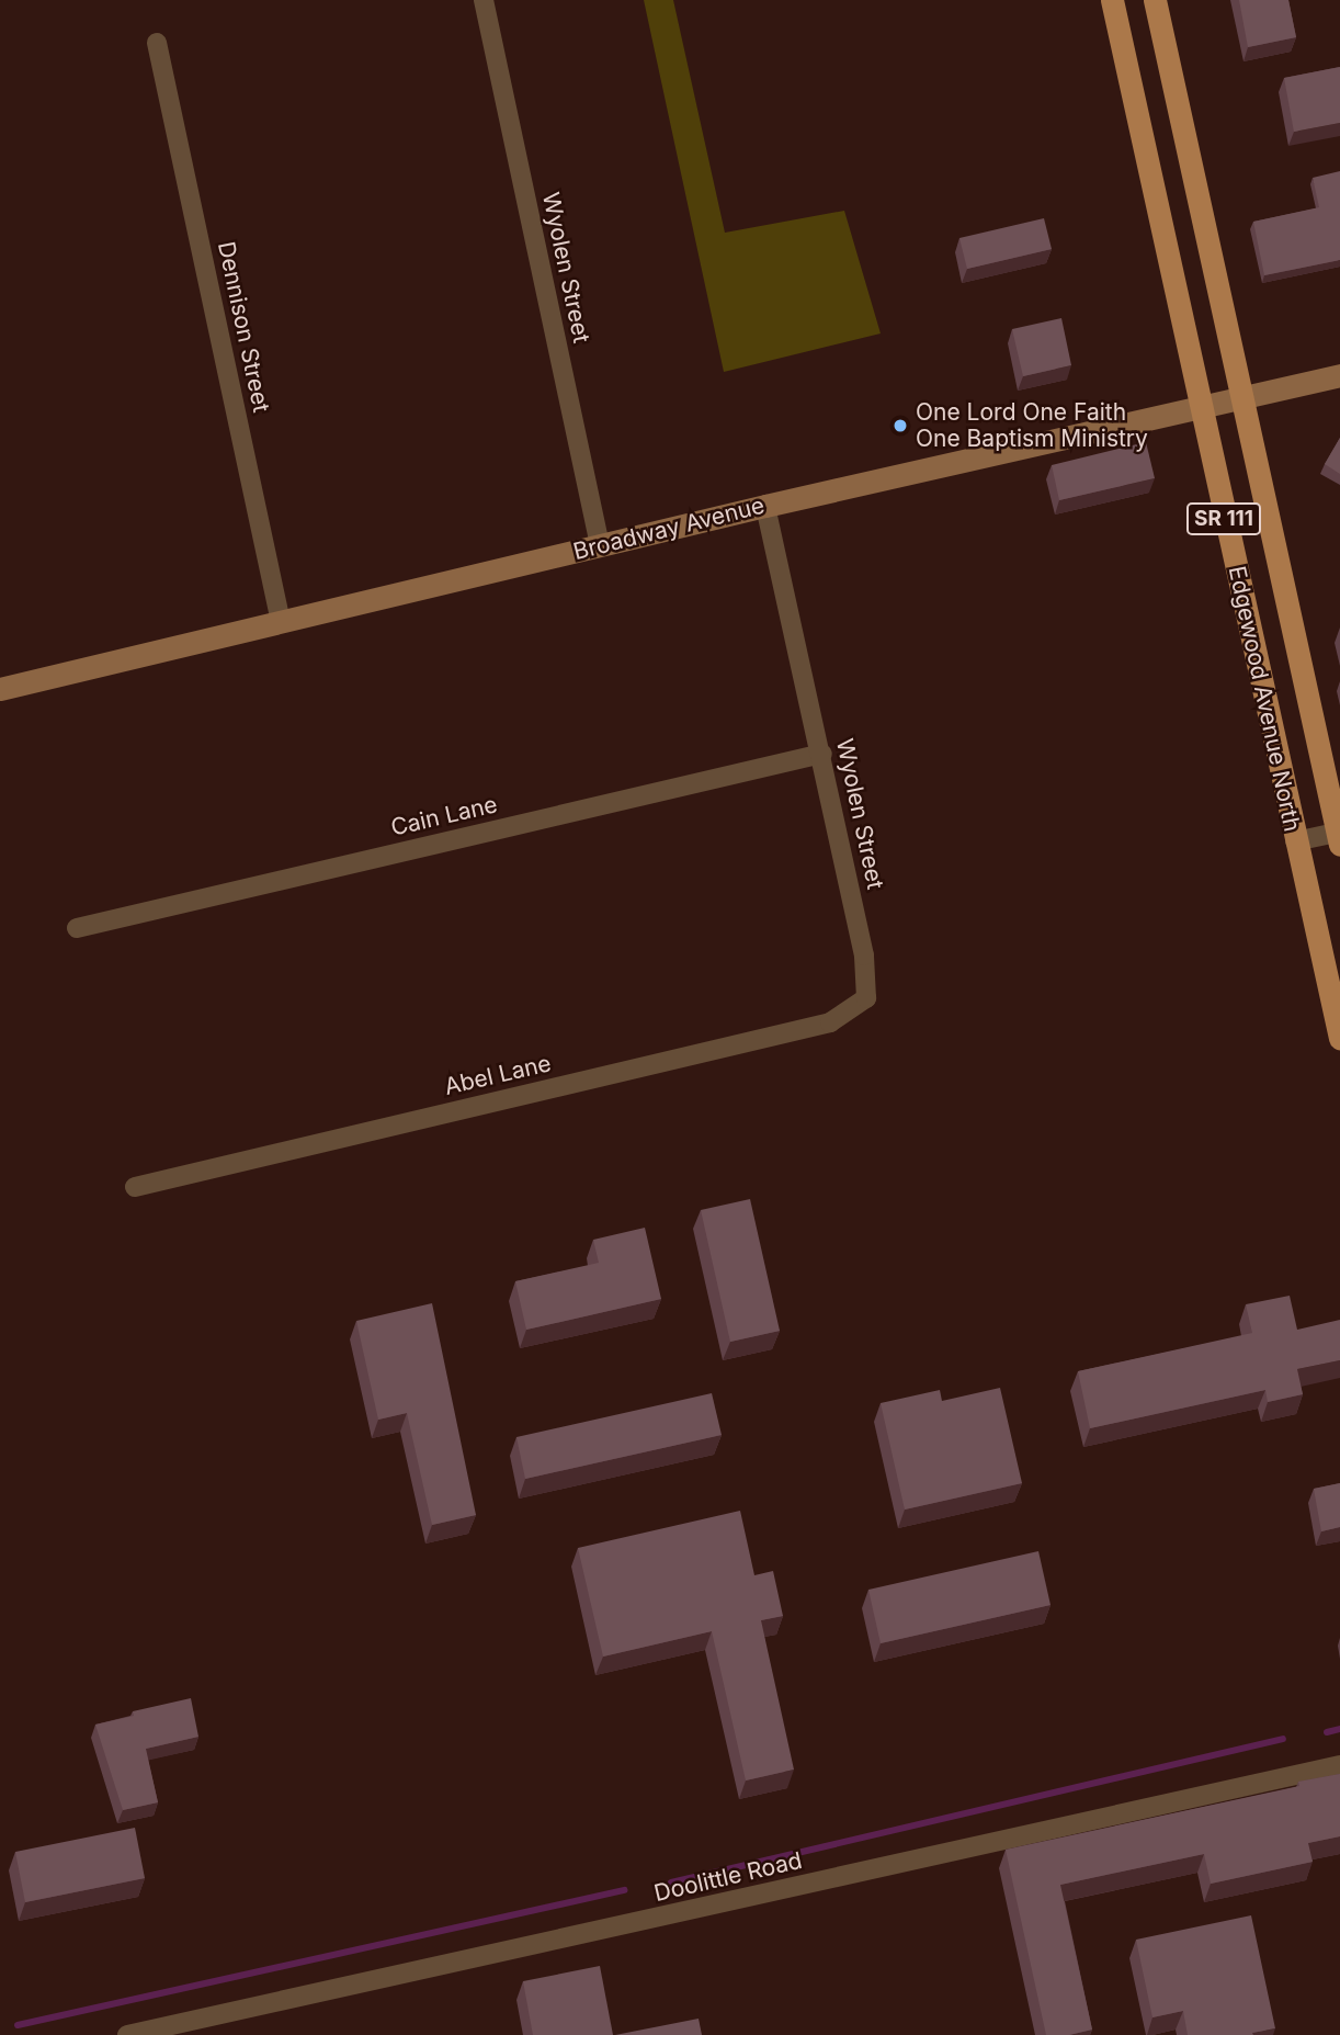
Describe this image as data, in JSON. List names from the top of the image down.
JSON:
{
  "streets": {
    "main road": ["SR 111", "Edgewood Avenue North"],
    "street": [
      "Wyolen Street",
      "Dennison Street",
      "Broadway Avenue",
      "Cain Lane",
      "Abel Lane",
      "Doolittle Road"
    ]
  },
  "crossings": [
    ["Wyolen Street", "Broadway Avenue"],
    ["Wyolen Street", "Cain Lane"],
    ["Wyolen Street", "Abel Lane"],
    ["Dennison Street", "Broadway Avenue"],
    ["Broadway Avenue", "Edgewood Avenue North"]
  ],
  "places": ["One Lord One Faith One Baptism Ministry"]
}
